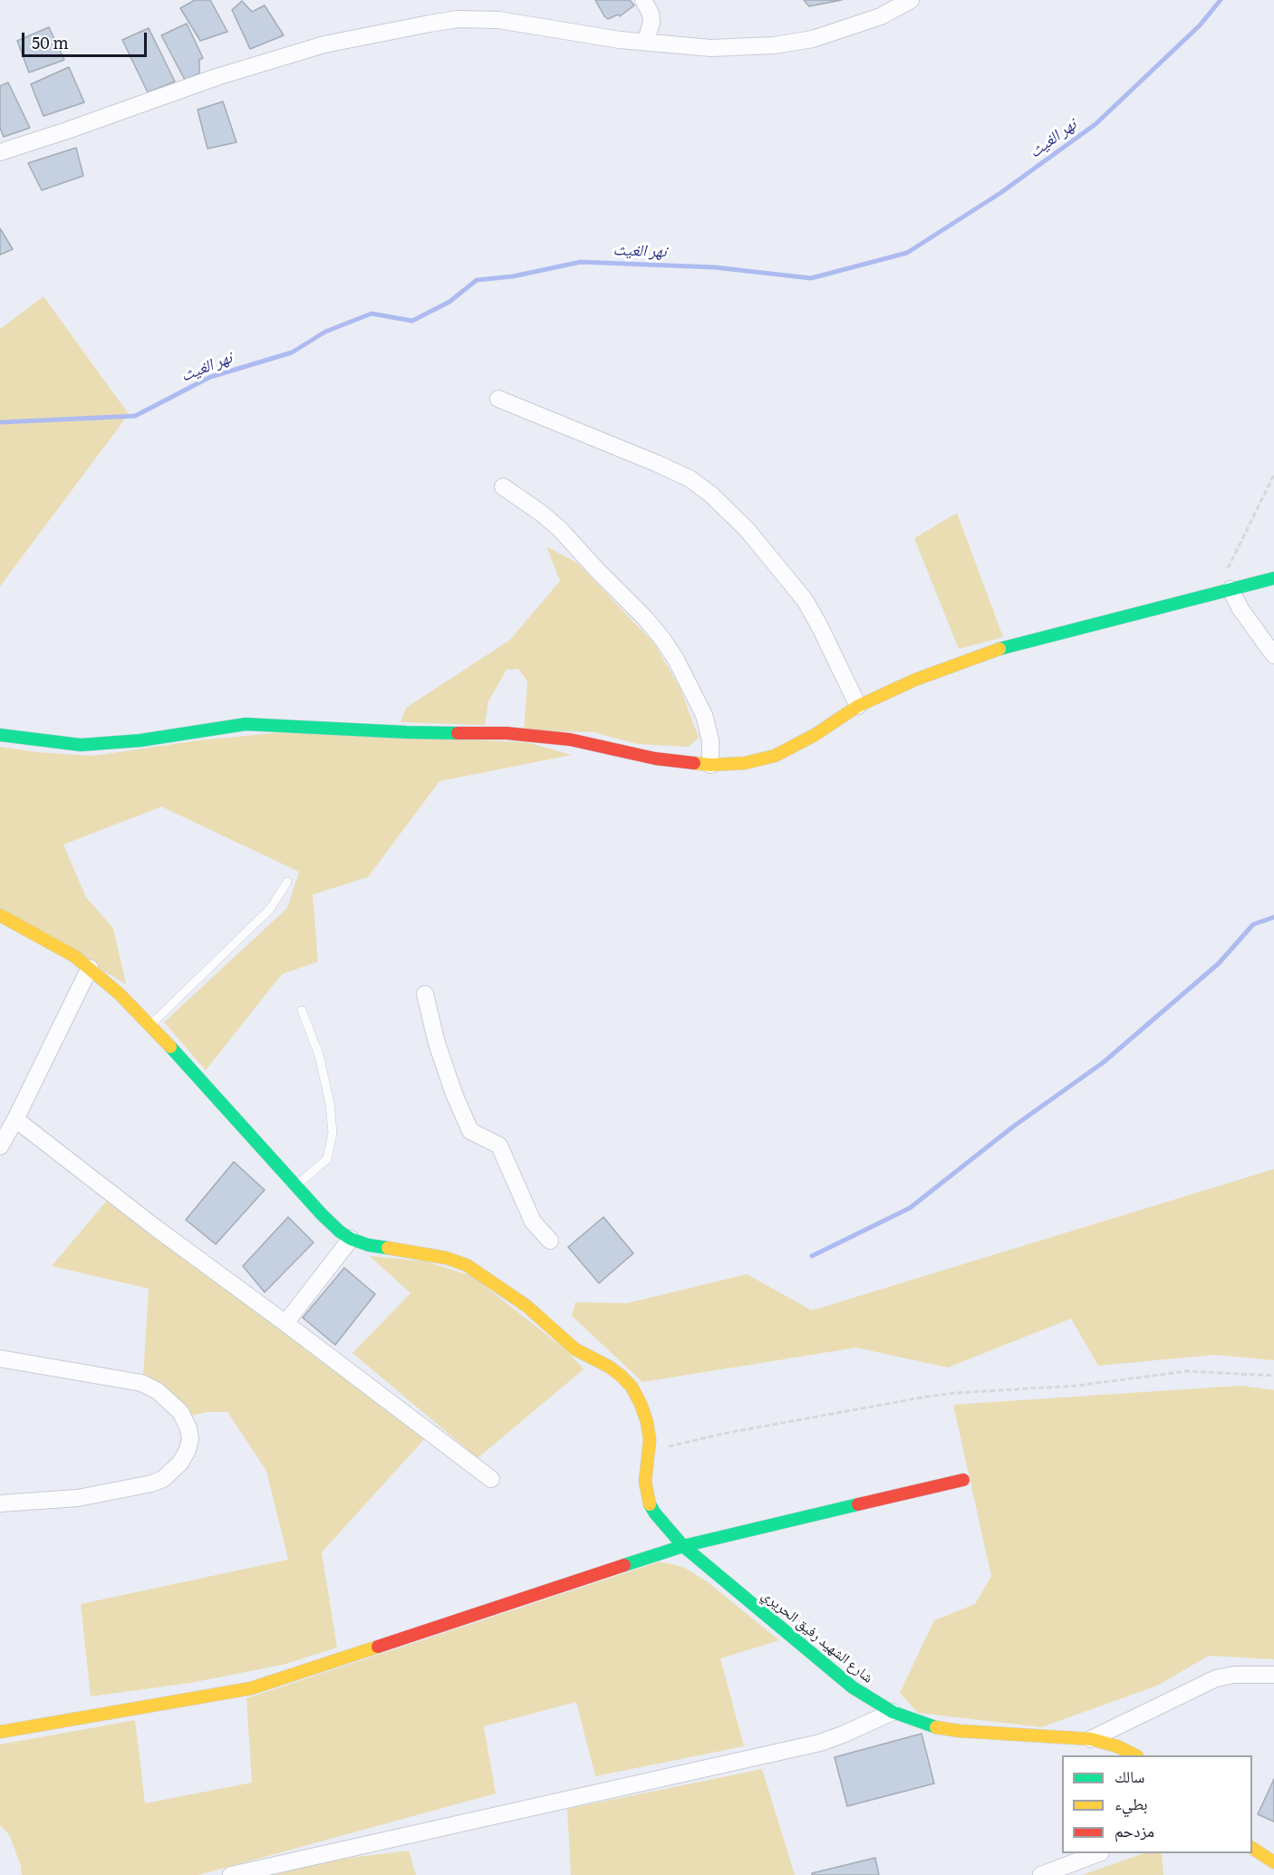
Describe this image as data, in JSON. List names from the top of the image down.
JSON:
{
  "streets": {
    "street": ["شارع الشهيد رفيق الحريري"]
  },
  "water": ["نهر الغيث"],
  "legend": ["سالك", "بطيء", "مزدحم"],
  "scale_bar": "50 m"
}
